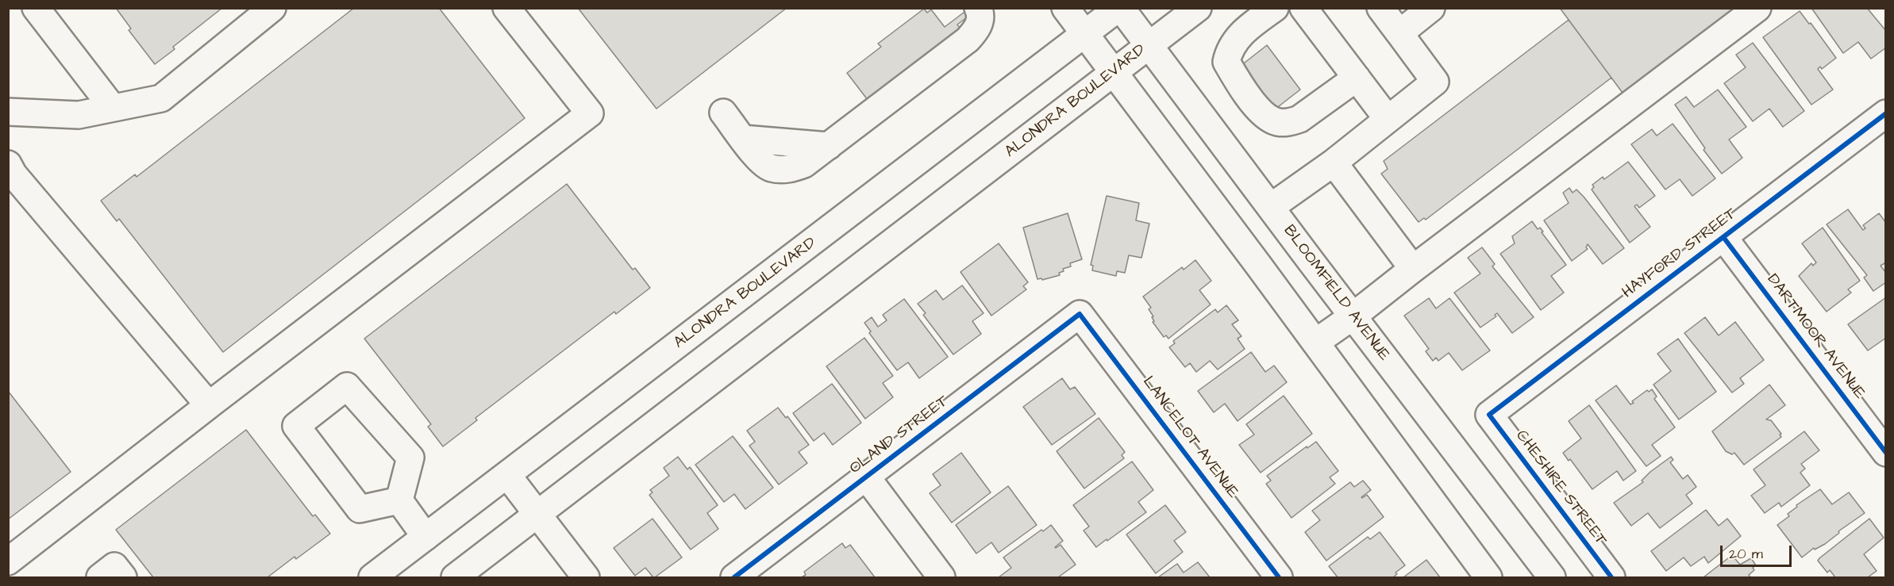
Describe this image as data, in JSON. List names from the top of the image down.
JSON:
{
  "streets": {
    "main road": [
      "ALONDRA BOULEVARD",
      "HAYFORD STREET",
      "BLOOMFIELD AVENUE",
      "DARTMOOR AVENUE",
      "OLAND STREET",
      "LANCELOT AVENUE",
      "CHESHIRE STREET"
    ]
  },
  "crossings": [
    ["ALONDRA BOULEVARD", "BLOOMFIELD AVENUE"],
    ["HAYFORD STREET", "DARTMOOR AVENUE"],
    ["HAYFORD STREET", "CHESHIRE STREET"],
    ["OLAND STREET", "LANCELOT AVENUE"]
  ],
  "scale_bar": "20 m"
}
